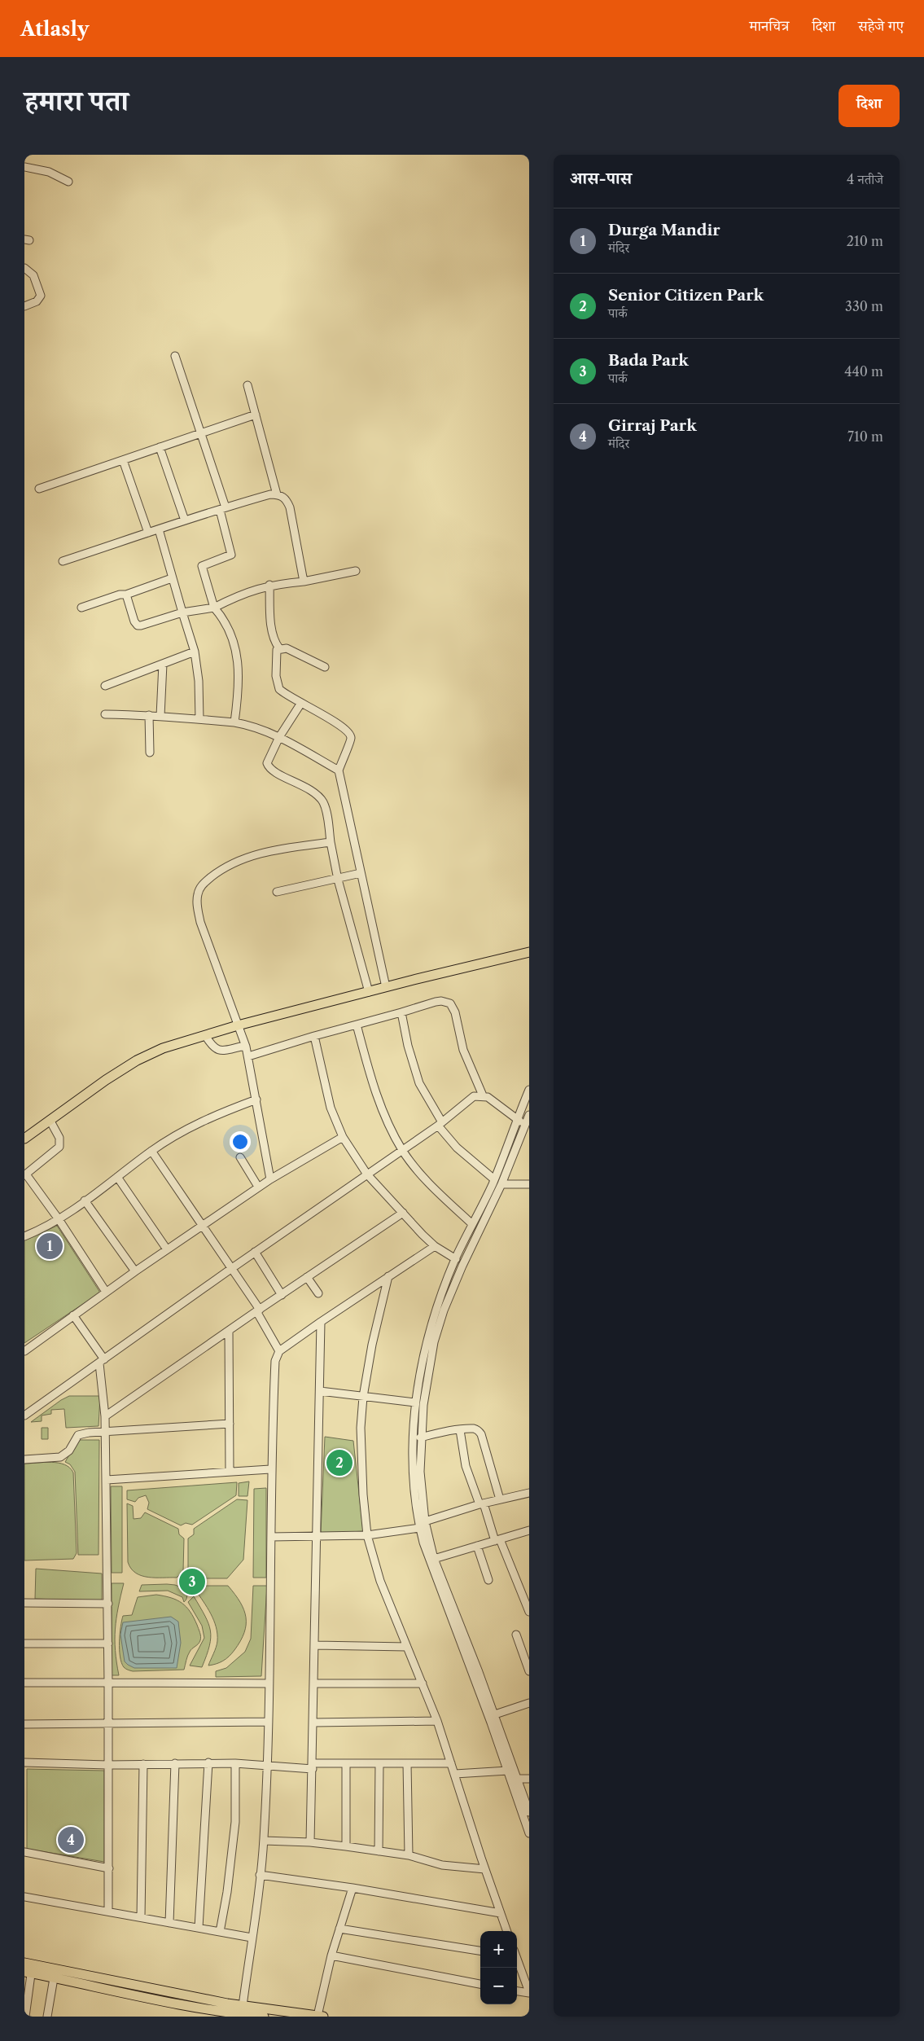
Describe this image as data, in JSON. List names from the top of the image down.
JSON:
{
  "page": {
    "header": "Atlasly",
    "nav": ["मानचित्र", "दिशा", "सहेजे गए"],
    "title": "हमारा पता",
    "buttons": "दिशा",
    "heading": ["आस-पास", "4 नतीजे"],
    "list": [
      {
        "mark": "1",
        "name": "Durga Mandir",
        "note": "मंदिर",
        "value": "210 m"
      },
      {
        "mark": "2",
        "name": "Senior Citizen Park",
        "note": "पार्क",
        "value": "330 m"
      },
      {
        "mark": "3",
        "name": "Bada Park",
        "note": "पार्क",
        "value": "440 m"
      },
      {
        "mark": "4",
        "name": "Girraj Park",
        "note": "मंदिर",
        "value": "710 m"
      }
    ],
    "pins": [
      "1",
      "2",
      "3",
      "4"
    ],
    "map_buttons": ["+", "−"]
  }
}
